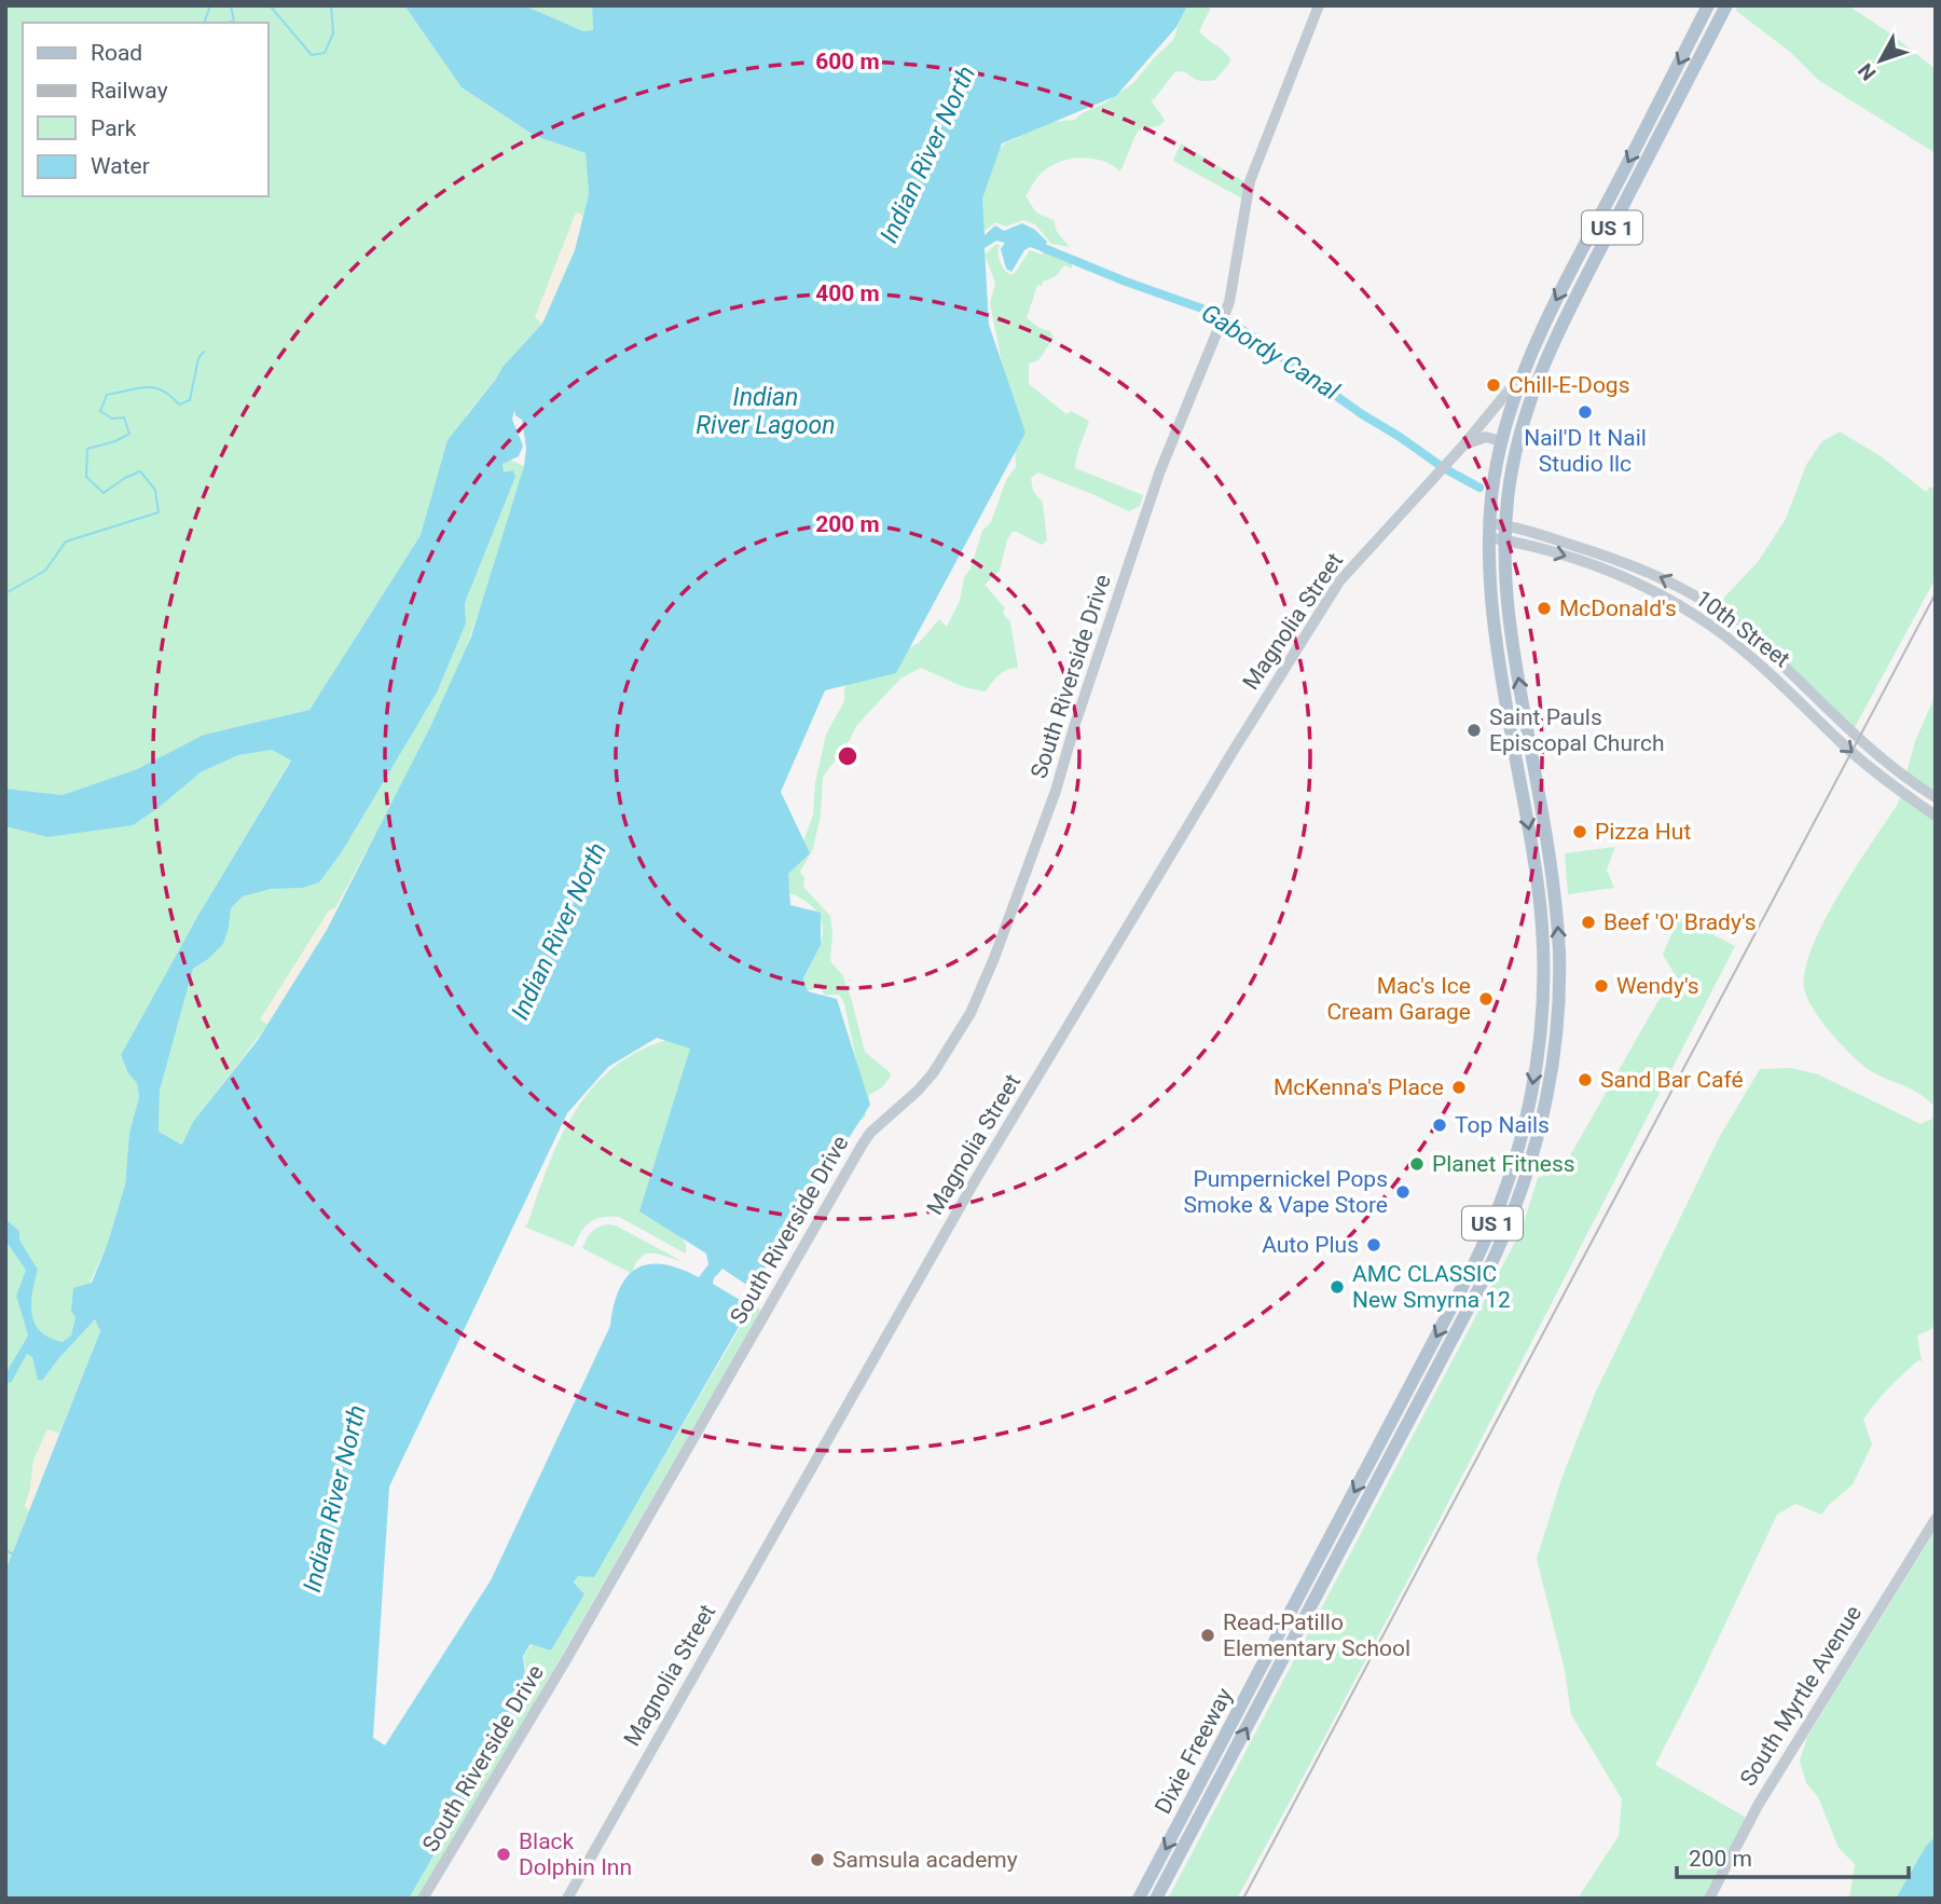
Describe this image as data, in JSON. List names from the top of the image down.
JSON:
{
  "streets": {
    "main road": ["US 1", "Dixie Freeway"],
    "street": [
      "Magnolia Street",
      "10th Street",
      "South Riverside Drive",
      "South Myrtle Avenue"
    ]
  },
  "crossings": [
    ["US 1", "Magnolia Street"],
    ["US 1", "10th Street"],
    ["US 1", "Dixie Freeway"]
  ],
  "water": ["Indian River North", "Gabordy Canal", "Indian River Lagoon"],
  "places": [
    "Chill-E-Dogs",
    "Nail'D It Nail Studio llc",
    "McDonald's",
    "Saint Pauls Episcopal Church",
    "Pizza Hut",
    "Beef 'O' Brady's",
    "Wendy's",
    "Mac's Ice Cream Garage",
    "Sand Bar Café",
    "McKenna's Place",
    "Top Nails",
    "Planet Fitness",
    "Pumpernickel Pops Smoke & Vape Store",
    "Auto Plus",
    "AMC CLASSIC New Smyrna 12",
    "Read-Patillo Elementary School",
    "Black Dolphin Inn",
    "Samsula academy"
  ],
  "legend": [
    "Road",
    "Railway",
    "Park",
    "Water"
  ],
  "scale_bar": "200 m",
  "north": "bottom left",
  "rings": ["600 m", "400 m", "200 m"]
}
